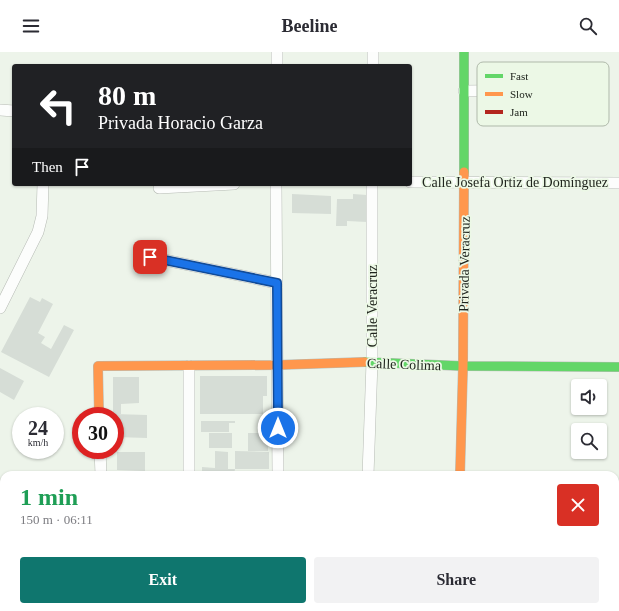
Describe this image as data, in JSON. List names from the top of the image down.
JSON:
{
  "streets": {
    "street": [
      "Calle Josefa Ortiz de Domínguez",
      "Privada Veracruz",
      "Calle Veracruz",
      "Calle Colima"
    ]
  },
  "crossings": [
    ["Calle Josefa Ortiz de Domínguez", "Privada Veracruz"],
    ["Privada Veracruz", "Calle Colima"],
    ["Calle Veracruz", "Calle Colima"]
  ],
  "legend": ["Fast", "Slow", "Jam"],
  "page": {
    "header": "Beeline",
    "turn": ["80 m", "Privada Horacio Garza"],
    "then": "Then",
    "speed": "24 km/h",
    "limit": "30",
    "heading": ["1 min", "150 m · 06:11"],
    "buttons": ["Exit", "Share"]
  }
}
